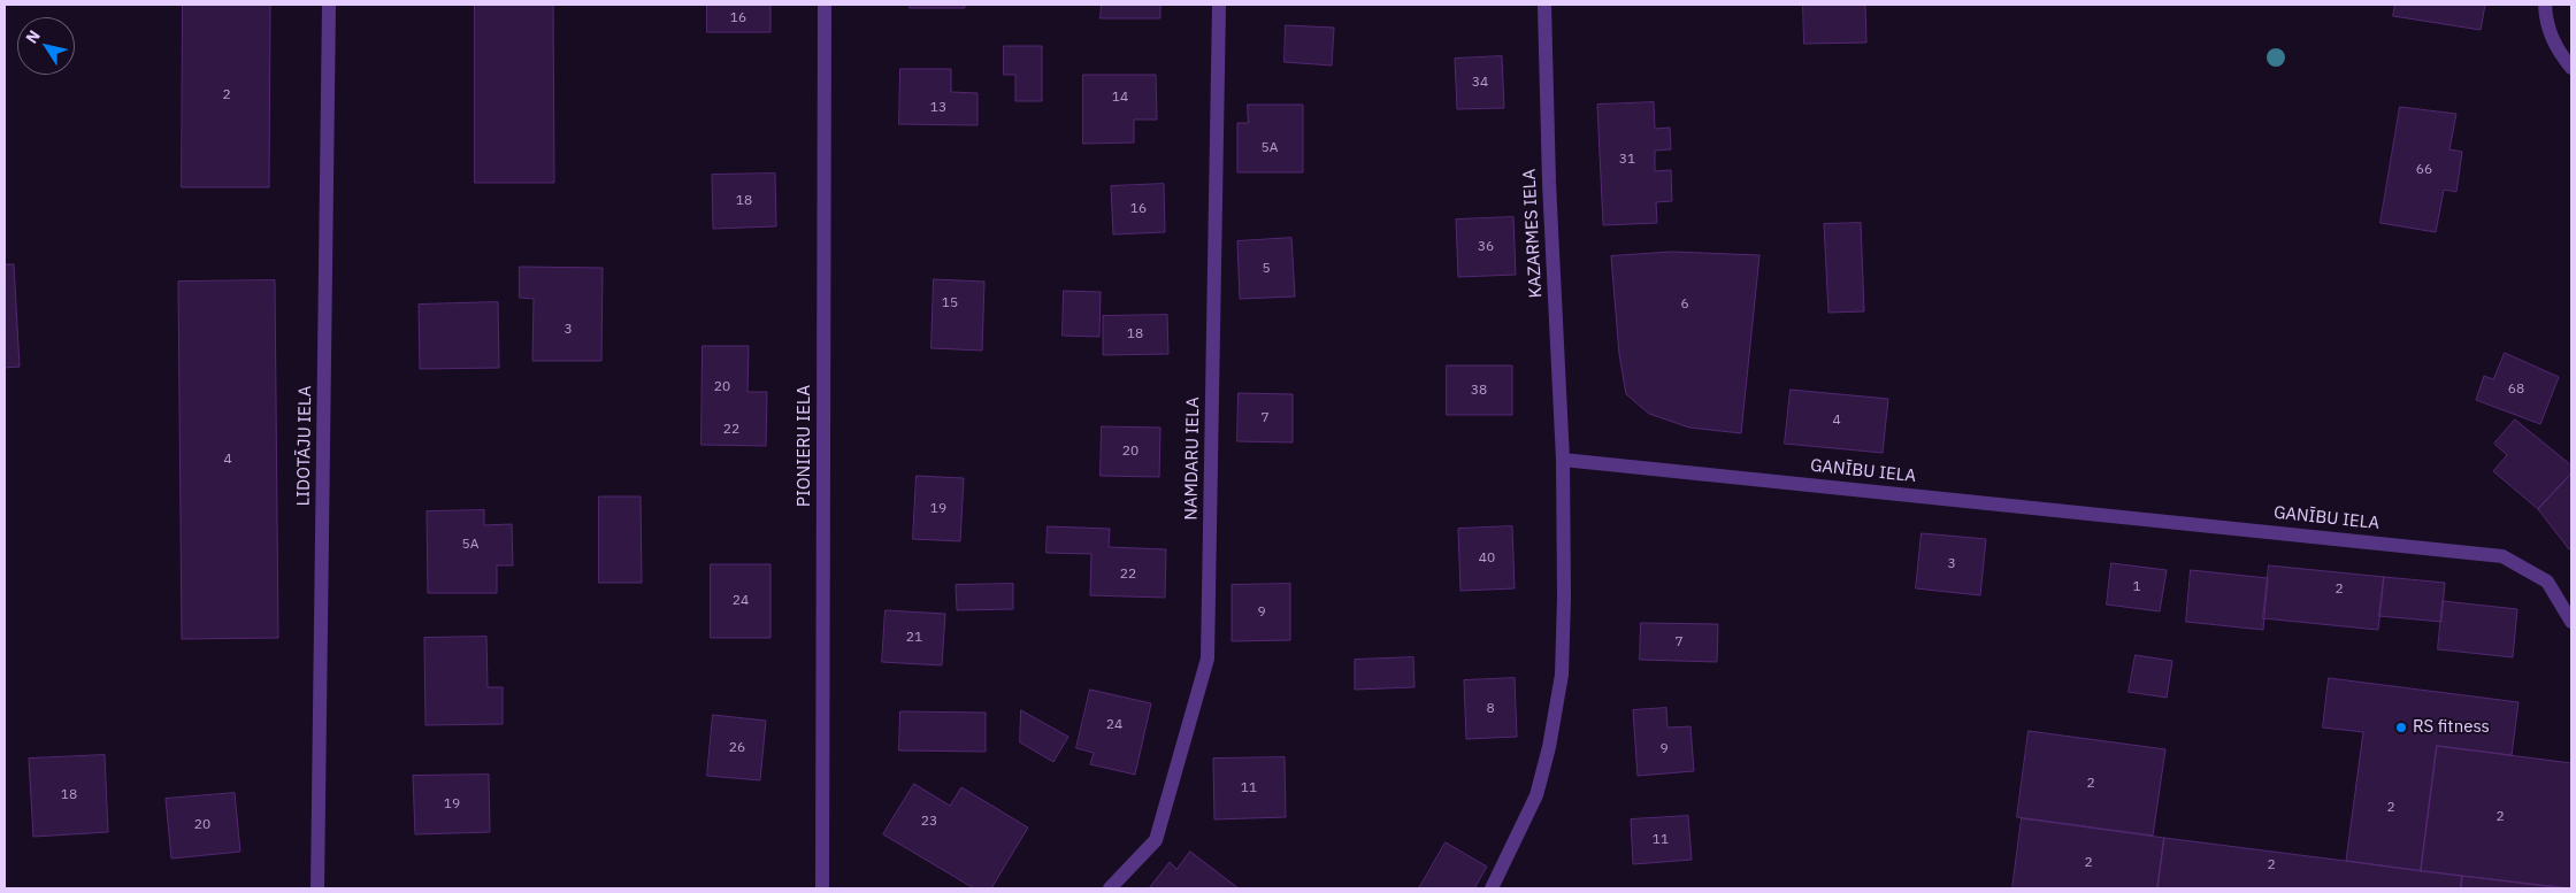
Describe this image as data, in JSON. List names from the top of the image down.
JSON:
{
  "streets": {
    "street": [
      "KAZARMES IELA",
      "LIDOTĀJU IELA",
      "PIONIERU IELA",
      "NAMDARU IELA",
      "GANĪBU IELA"
    ]
  },
  "crossings": [
    ["KAZARMES IELA", "GANĪBU IELA"]
  ],
  "places": ["RS fitness"],
  "house_numbers": [
    "16",
    "34",
    "2",
    "14",
    "13",
    "5A",
    "31",
    "66",
    "18",
    "16",
    "36",
    "5",
    "15",
    "6",
    "3",
    "18",
    "20",
    "68",
    "38",
    "7",
    "4",
    "22",
    "20",
    "4",
    "19",
    "5A",
    "40",
    "3",
    "22",
    "1",
    "2",
    "24",
    "9",
    "21",
    "7",
    "8",
    "24",
    "26",
    "9",
    "2",
    "11",
    "18",
    "19",
    "2",
    "2",
    "23",
    "20",
    "11",
    "2",
    "2"
  ],
  "north": "top left"
}
